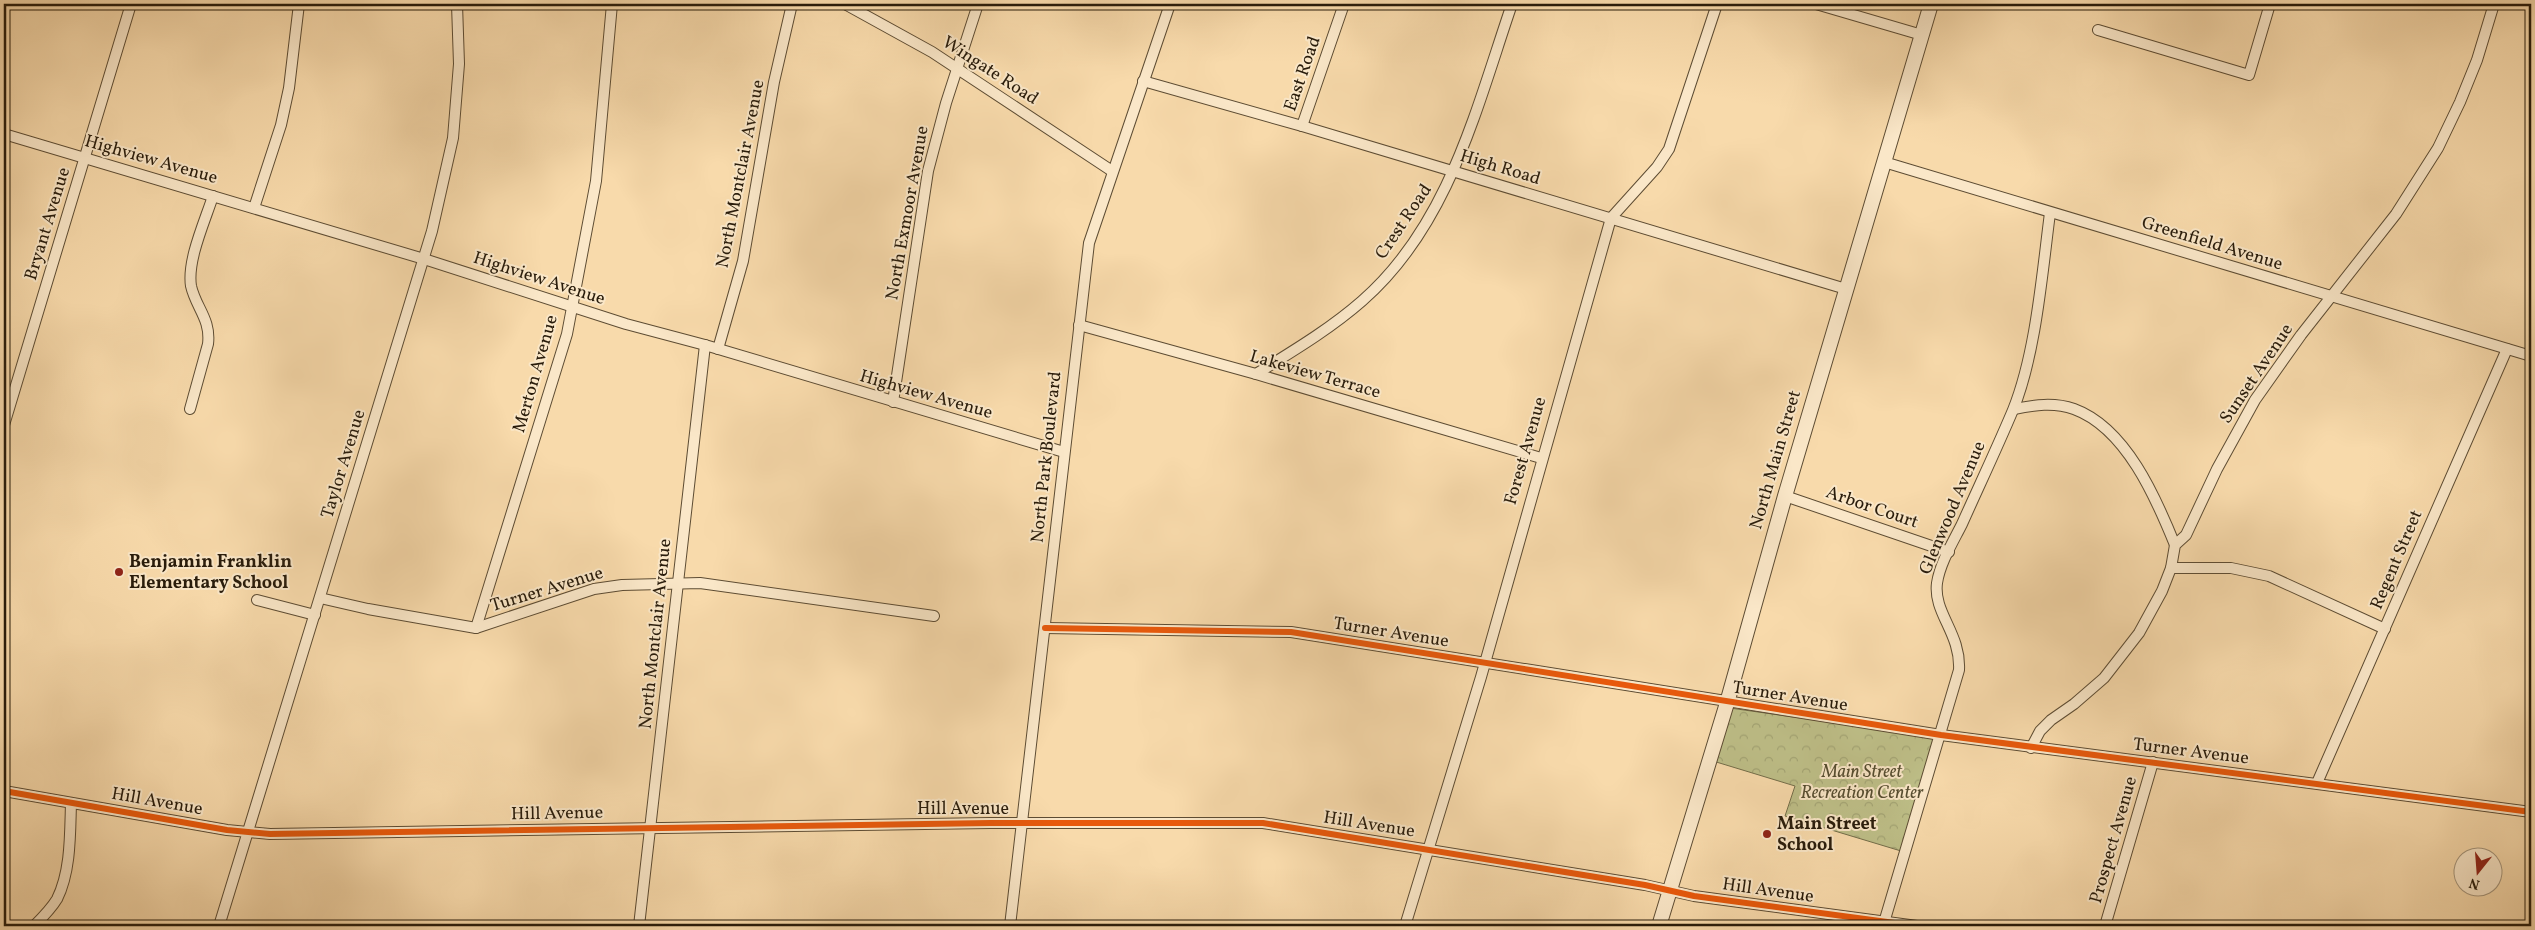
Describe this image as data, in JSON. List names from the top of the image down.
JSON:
{
  "streets": {
    "street": [
      "Wingate Road",
      "East Road",
      "Highview Avenue",
      "High Road",
      "North Montclair Avenue",
      "North Exmoor Avenue",
      "Crest Road",
      "Bryant Avenue",
      "Greenfield Avenue",
      "Merton Avenue",
      "Sunset Avenue",
      "Lakeview Terrace",
      "Forest Avenue",
      "North Park Boulevard",
      "North Main Street",
      "Taylor Avenue",
      "Arbor Court",
      "Glenwood Avenue",
      "Regent Street",
      "Turner Avenue",
      "Hill Avenue",
      "Prospect Avenue"
    ]
  },
  "crossings": [
    ["Wingate Road", "North Exmoor Avenue"],
    ["Wingate Road", "North Park Boulevard"],
    ["East Road", "High Road"],
    ["Highview Avenue", "North Montclair Avenue"],
    ["Highview Avenue", "North Exmoor Avenue"],
    ["Highview Avenue", "Bryant Avenue"],
    ["Highview Avenue", "Merton Avenue"],
    ["Highview Avenue", "North Park Boulevard"],
    ["Highview Avenue", "Taylor Avenue"],
    ["High Road", "Crest Road"],
    ["High Road", "Forest Avenue"],
    ["High Road", "North Park Boulevard"],
    ["High Road", "North Main Street"],
    ["North Montclair Avenue", "Turner Avenue"],
    ["North Montclair Avenue", "Hill Avenue"],
    ["Crest Road", "Lakeview Terrace"],
    ["Greenfield Avenue", "Sunset Avenue"],
    ["Greenfield Avenue", "North Main Street"],
    ["Greenfield Avenue", "Glenwood Avenue"],
    ["Greenfield Avenue", "Regent Street"],
    ["Merton Avenue", "Turner Avenue"],
    ["Sunset Avenue", "Turner Avenue"],
    ["Lakeview Terrace", "Forest Avenue"],
    ["Lakeview Terrace", "North Park Boulevard"],
    ["Forest Avenue", "Turner Avenue"],
    ["Forest Avenue", "Hill Avenue"],
    ["North Park Boulevard", "Turner Avenue"],
    ["North Park Boulevard", "Hill Avenue"],
    ["North Main Street", "Arbor Court"],
    ["North Main Street", "Turner Avenue"],
    ["North Main Street", "Hill Avenue"],
    ["Taylor Avenue", "Turner Avenue"],
    ["Taylor Avenue", "Hill Avenue"],
    ["Arbor Court", "Glenwood Avenue"],
    ["Glenwood Avenue", "Turner Avenue"],
    ["Glenwood Avenue", "Hill Avenue"],
    ["Regent Street", "Turner Avenue"],
    ["Turner Avenue", "Prospect Avenue"]
  ],
  "parks": ["Main Street Recreation Center"],
  "places": ["Benjamin Franklin Elementary School", "Main Street School"],
  "north": "bottom"
}
